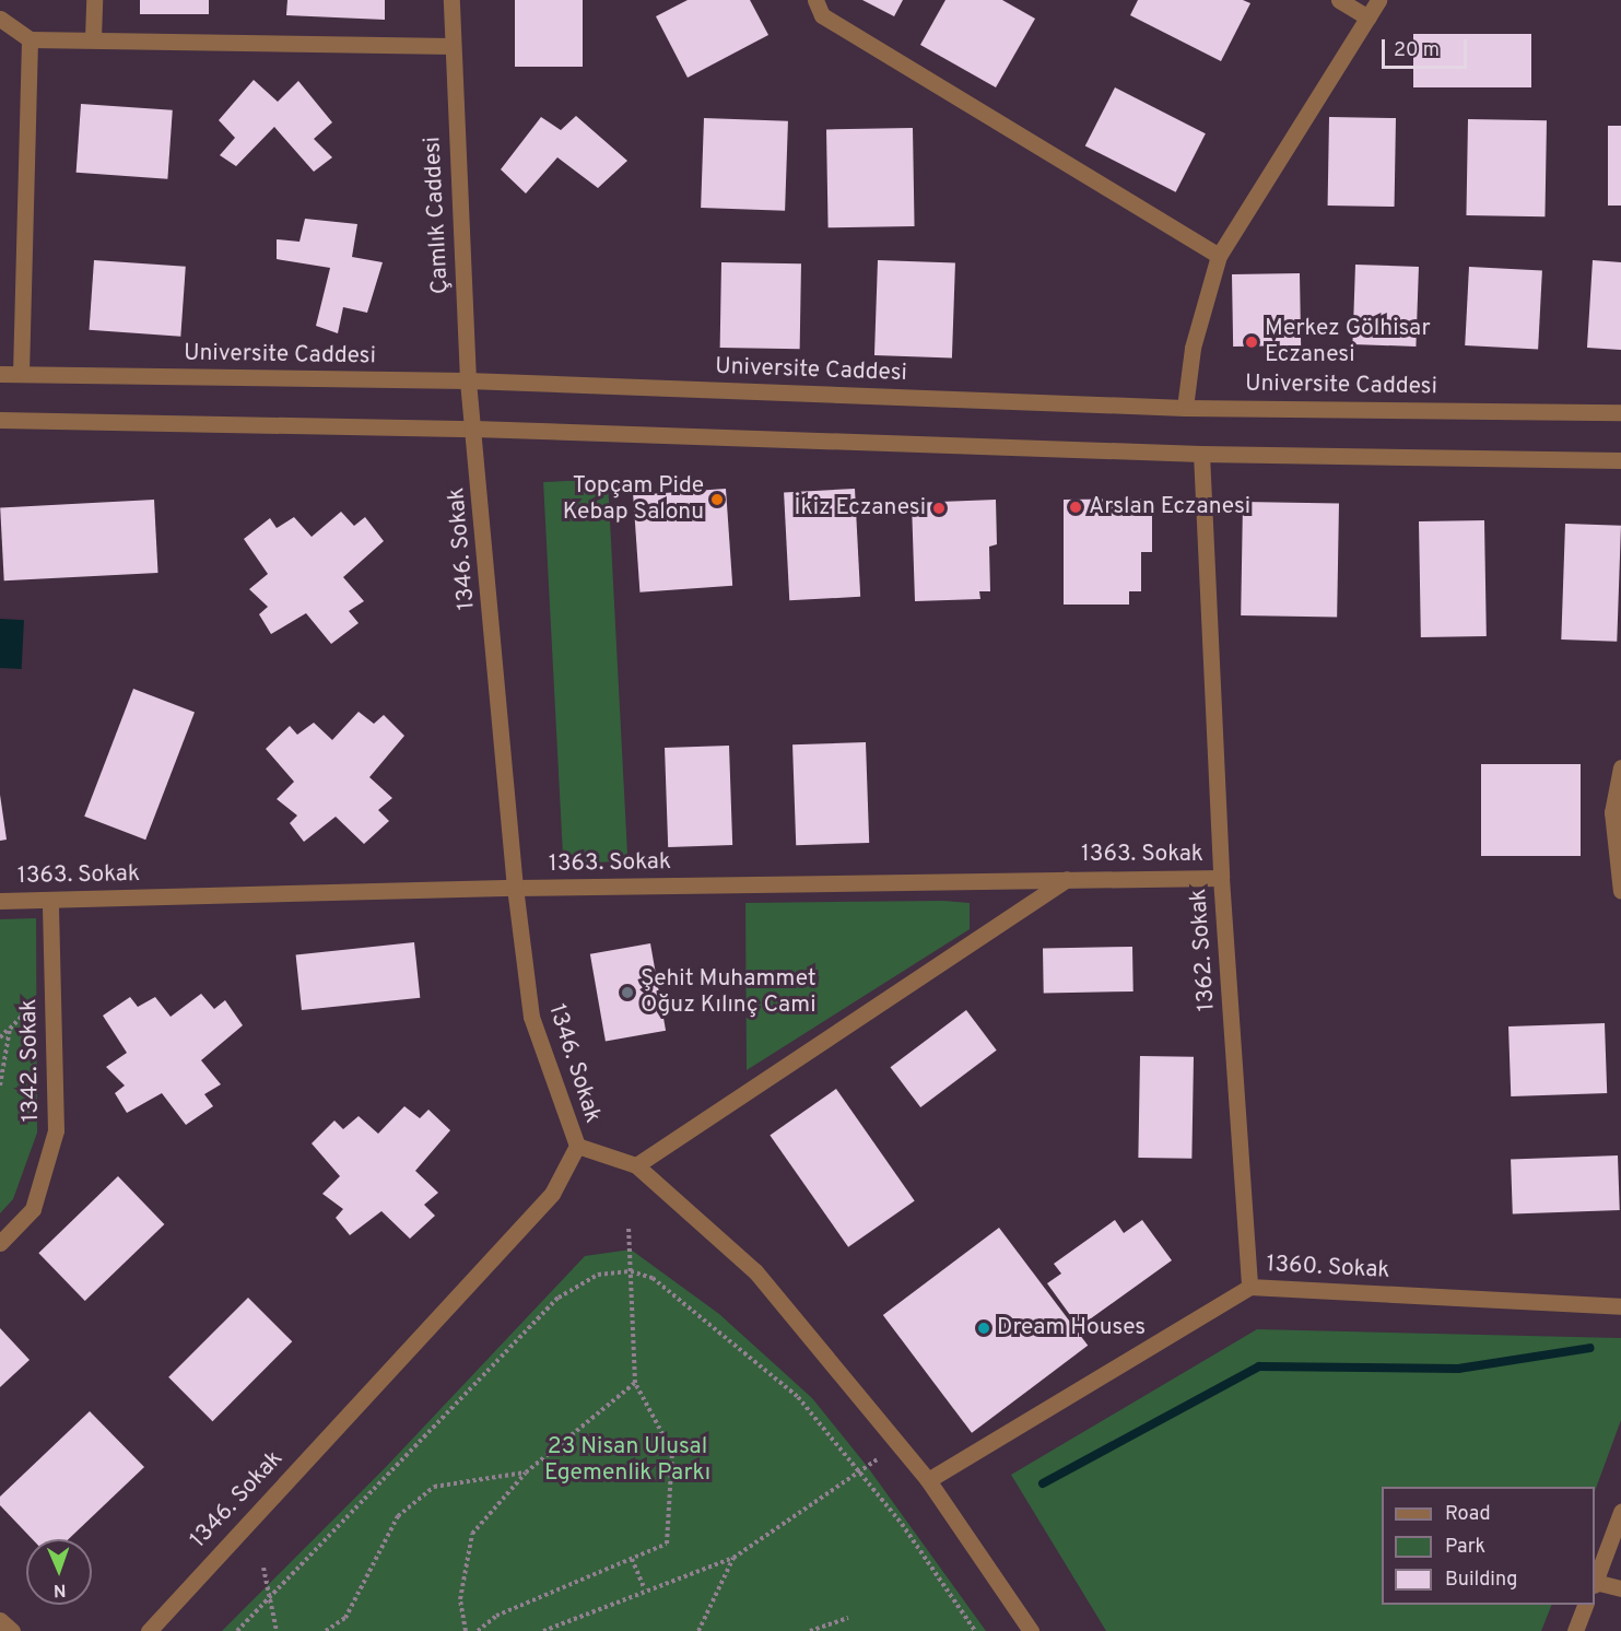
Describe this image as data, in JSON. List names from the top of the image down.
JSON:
{
  "streets": {
    "street": [
      "Çamlık Caddesi",
      "Universite Caddesi",
      "1346. Sokak",
      "1363. Sokak",
      "1362. Sokak",
      "1342. Sokak",
      "1360. Sokak"
    ]
  },
  "crossings": [
    ["Çamlık Caddesi", "Universite Caddesi"],
    ["Çamlık Caddesi", "1346. Sokak"],
    ["1346. Sokak", "1363. Sokak"],
    ["1363. Sokak", "1362. Sokak"],
    ["1363. Sokak", "1342. Sokak"],
    ["1362. Sokak", "1360. Sokak"]
  ],
  "parks": ["23 Nisan Ulusal Egemenlik Parkı"],
  "places": [
    "Merkez Gölhisar Eczanesi",
    "Topçam Pide Kebap Salonu",
    "Arslan Eczanesi",
    "İkiz Eczanesi",
    "Şehit Muhammet Oğuz Kılınç Cami",
    "Dream Houses"
  ],
  "legend": ["Road", "Park", "Building"],
  "scale_bar": "20 m",
  "north": "bottom"
}
